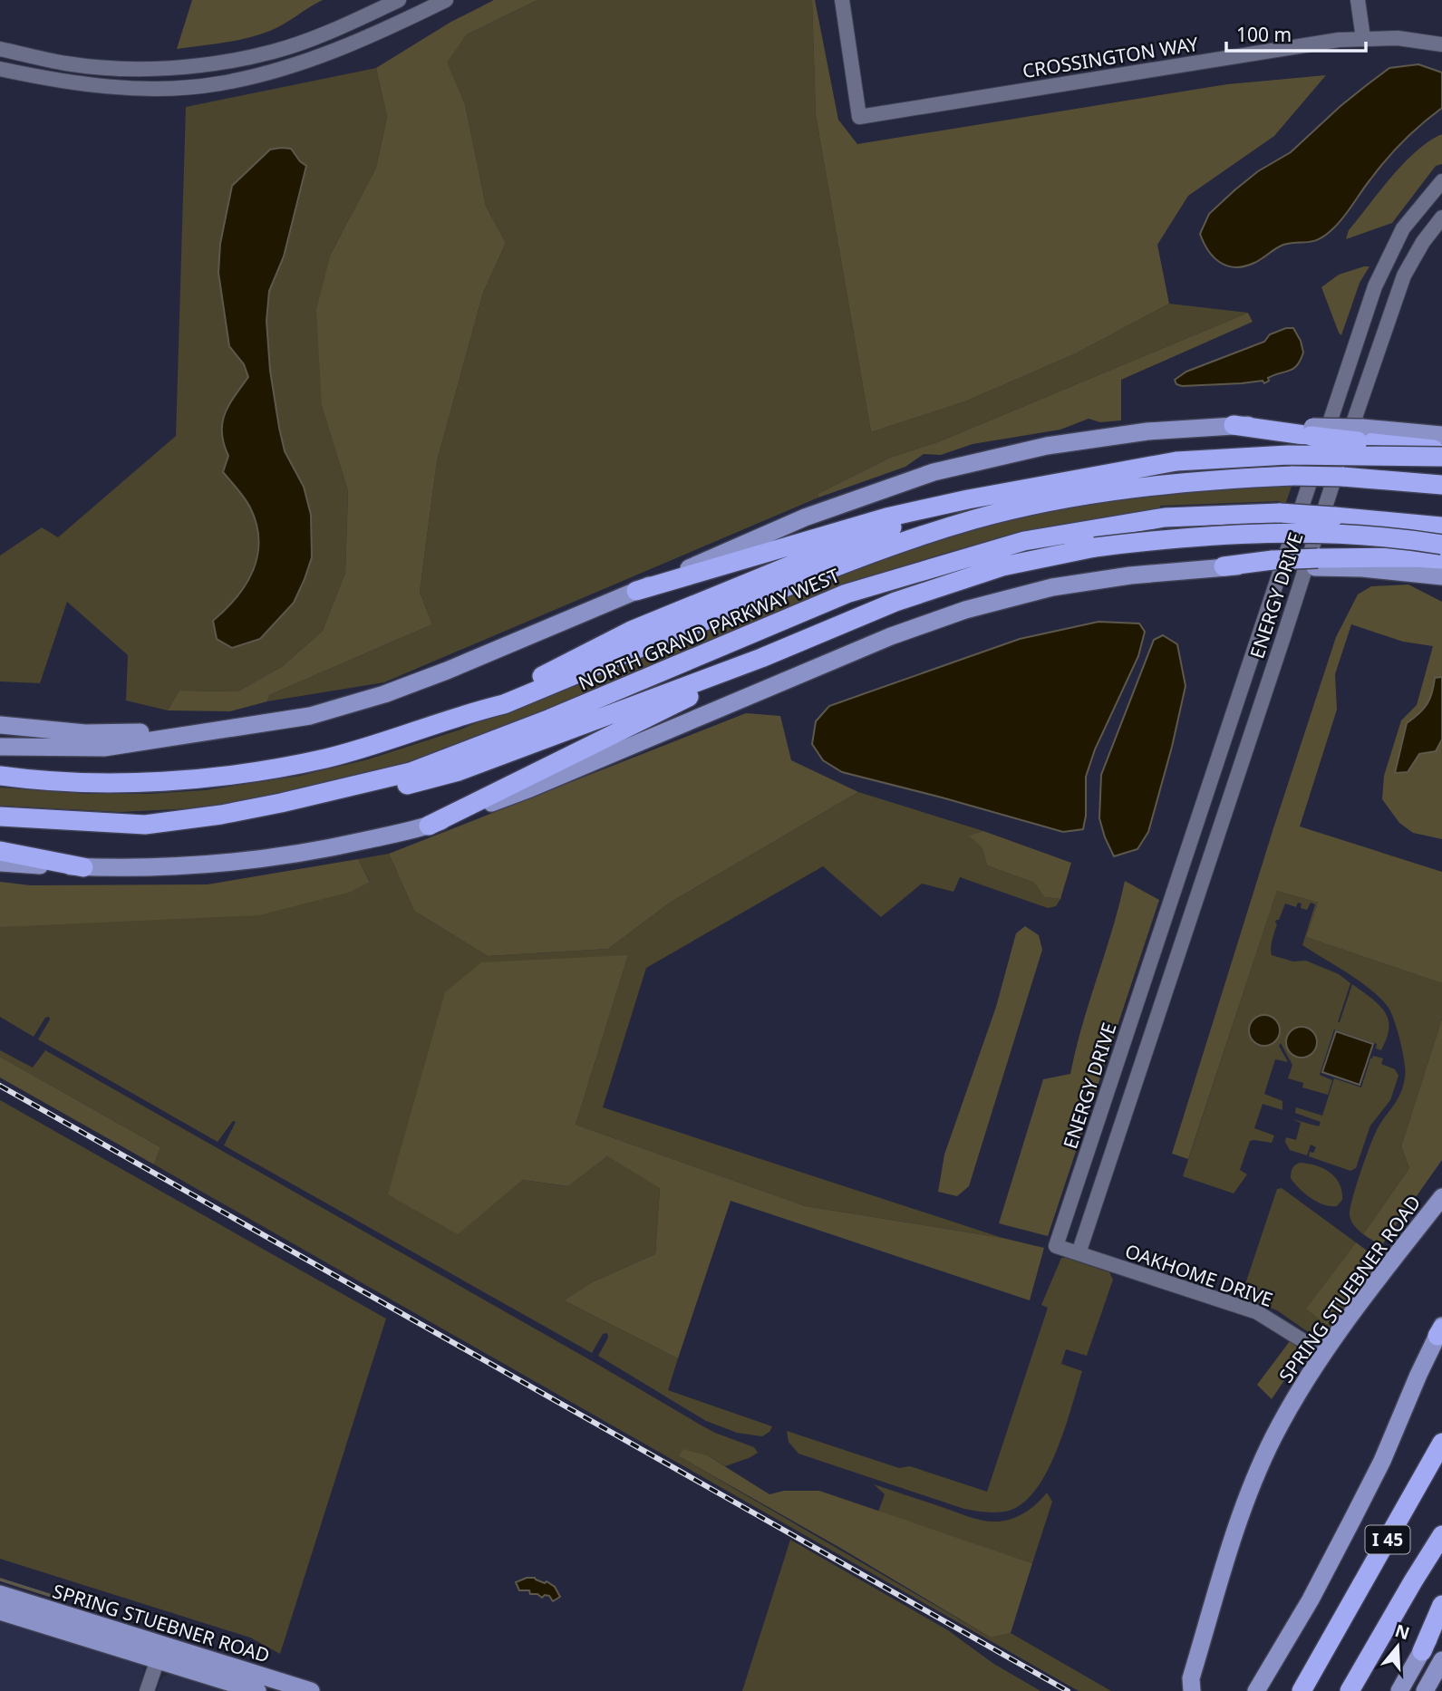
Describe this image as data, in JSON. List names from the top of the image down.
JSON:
{
  "streets": {
    "highway": ["NORTH GRAND PARKWAY WEST", "I 45"],
    "main road": ["SPRING STUEBNER ROAD"],
    "street": ["CROSSINGTON WAY", "ENERGY DRIVE", "OAKHOME DRIVE"]
  },
  "crossings": [
    ["ENERGY DRIVE", "OAKHOME DRIVE"],
    ["OAKHOME DRIVE", "SPRING STUEBNER ROAD"]
  ],
  "scale_bar": "100 m",
  "north": "top"
}
